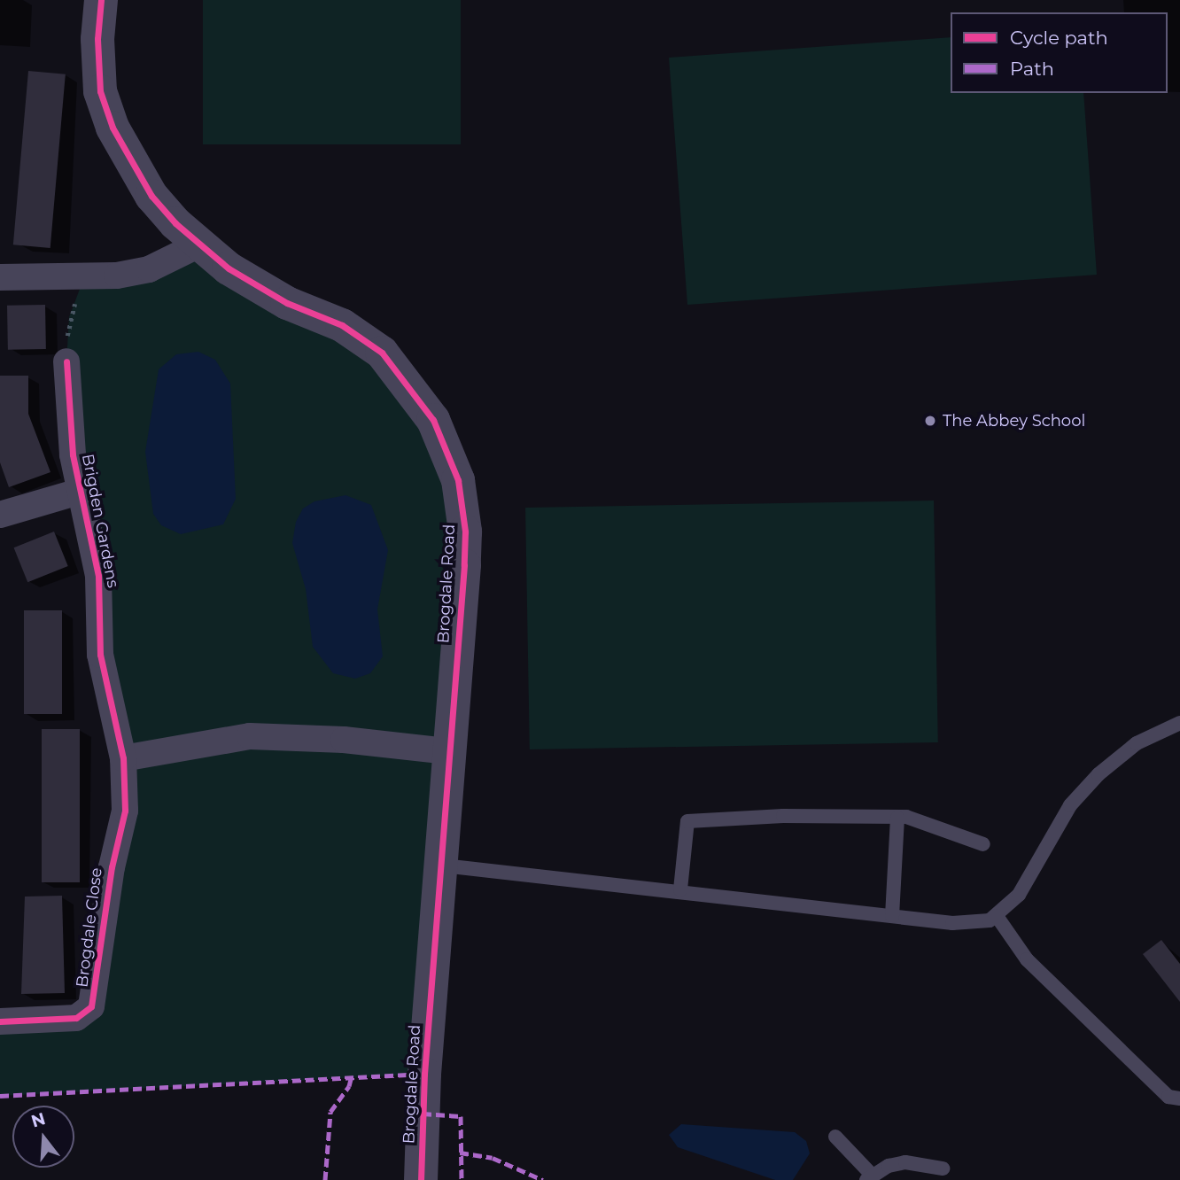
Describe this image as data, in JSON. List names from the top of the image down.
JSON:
{
  "streets": {
    "street": ["Brigden Gardens", "Brogdale Road", "Brogdale Close"]
  },
  "crossings": [
    ["Brigden Gardens", "Brogdale Close"]
  ],
  "places": ["The Abbey School"],
  "legend": ["Cycle path", "Path"],
  "north": "top"
}
